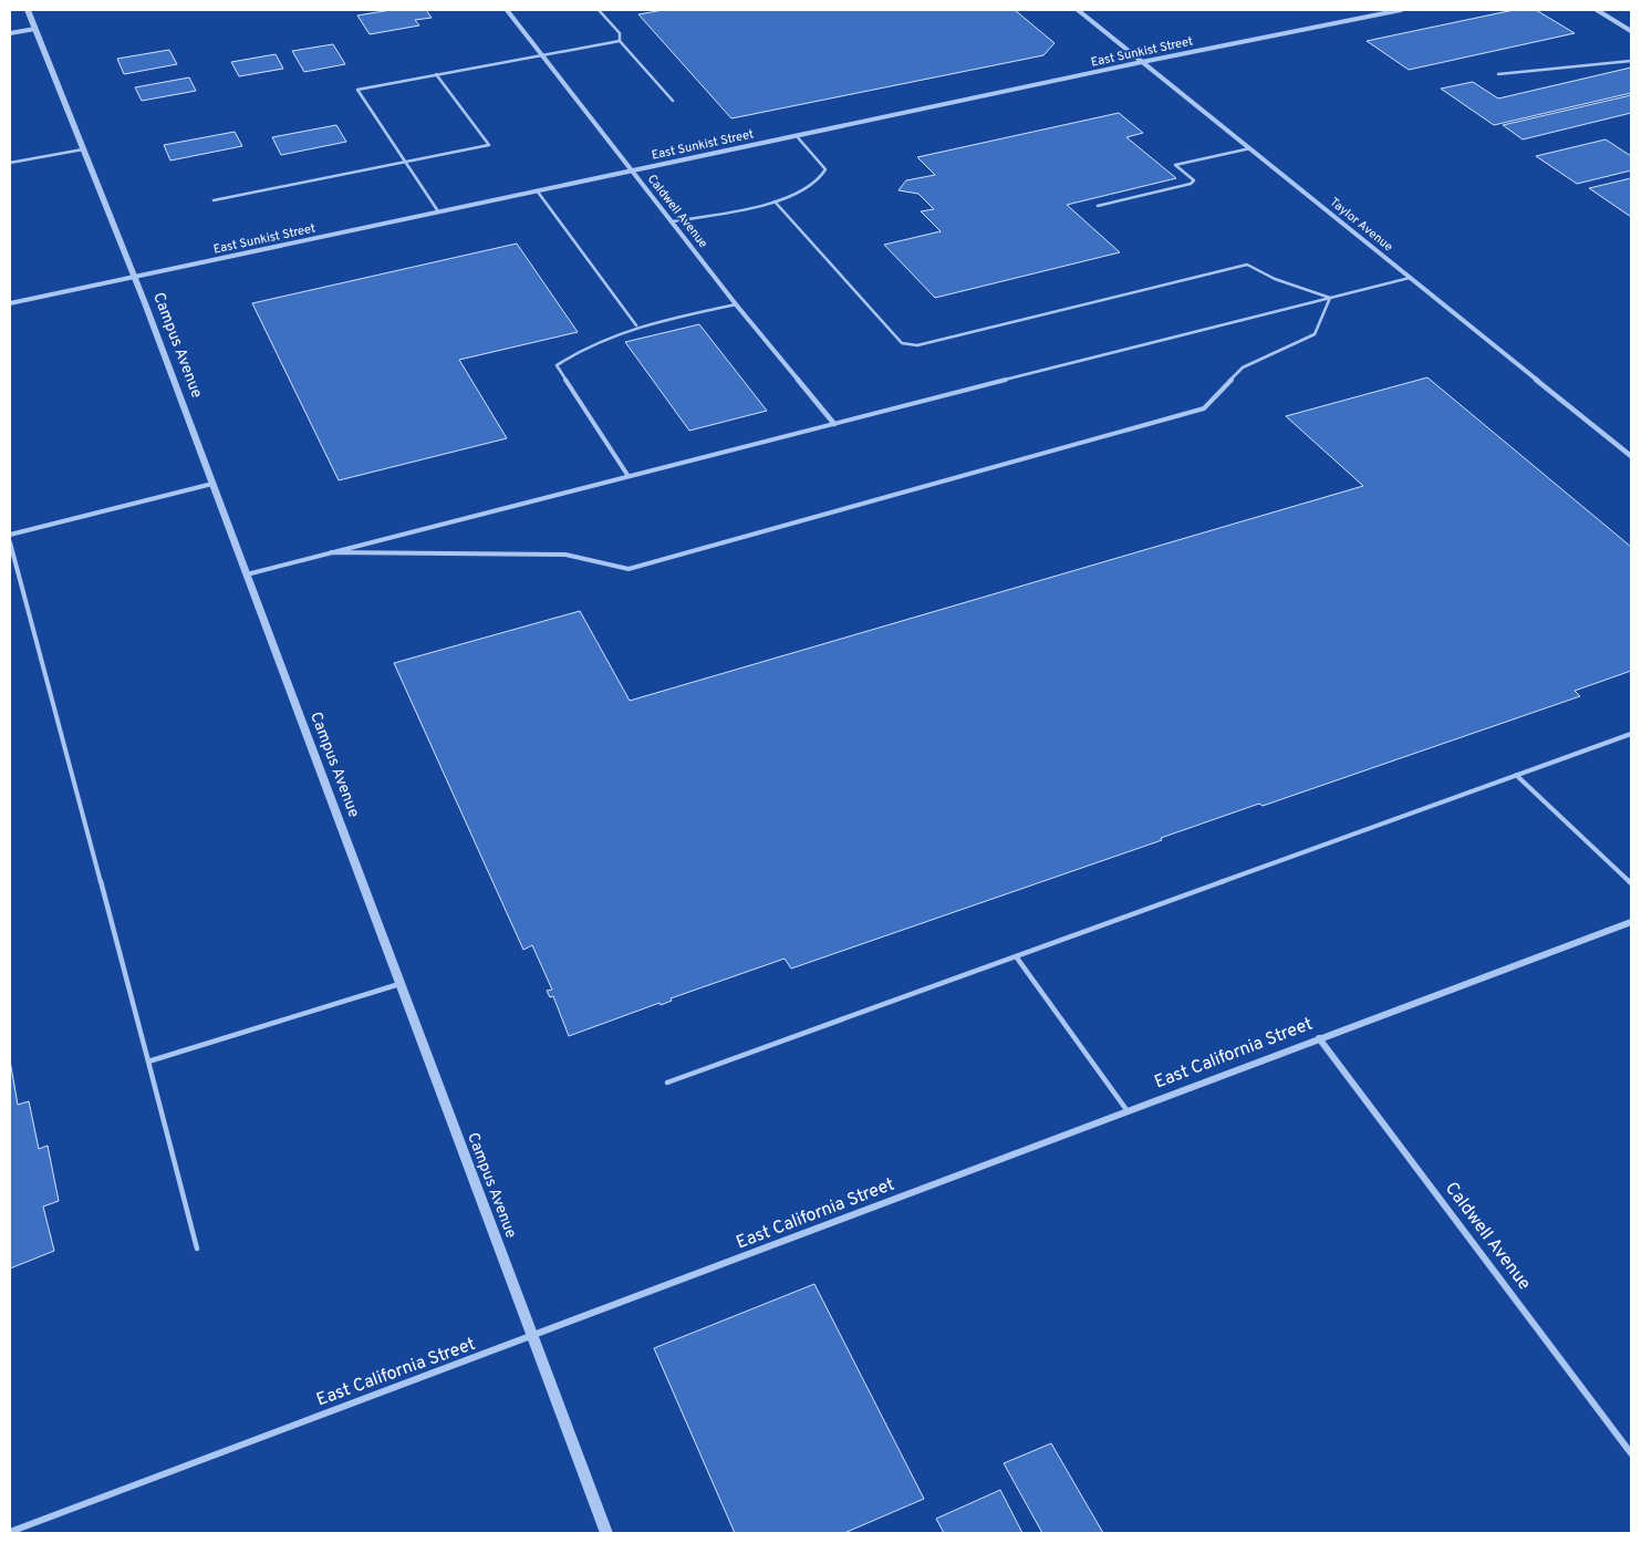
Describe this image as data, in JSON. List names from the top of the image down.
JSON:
{
  "streets": {
    "street": [
      "East Sunkist Street",
      "Caldwell Avenue",
      "Taylor Avenue",
      "Campus Avenue",
      "East California Street"
    ]
  },
  "crossings": [
    ["East Sunkist Street", "Caldwell Avenue"],
    ["East Sunkist Street", "Taylor Avenue"],
    ["East Sunkist Street", "Campus Avenue"],
    ["Caldwell Avenue", "East California Street"],
    ["Campus Avenue", "East California Street"]
  ]
}
